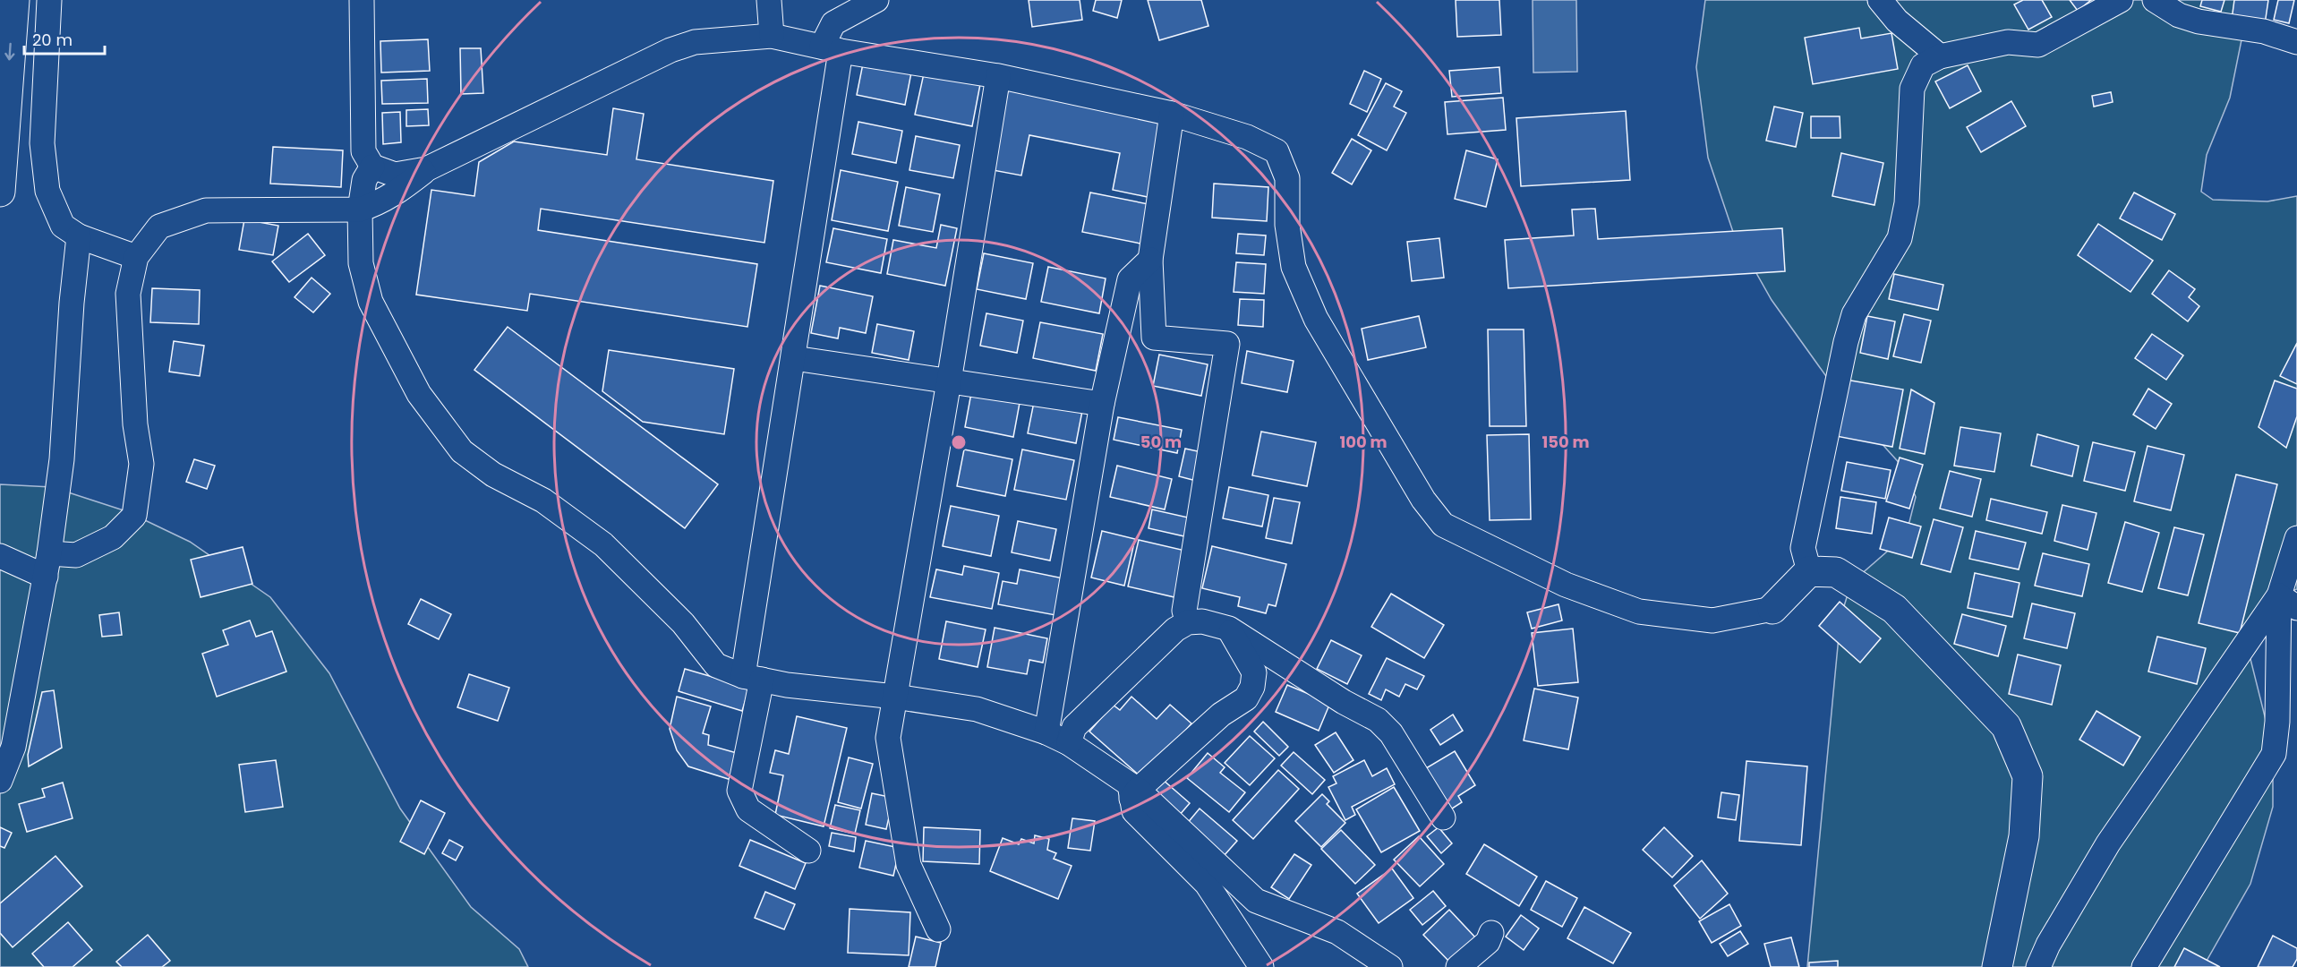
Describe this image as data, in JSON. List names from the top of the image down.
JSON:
{
  "scale_bar": "20 m",
  "rings": ["50 m", "100 m", "150 m"]
}
